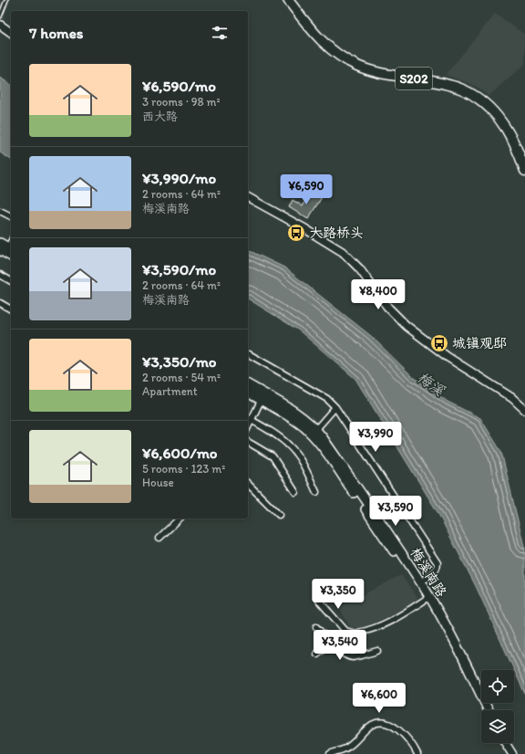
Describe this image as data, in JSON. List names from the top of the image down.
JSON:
{
  "streets": {
    "main road": ["S202", "梅溪南路"]
  },
  "water": ["梅溪"],
  "places": {
    "bus stop": ["大路桥头", "城镇观邸"]
  },
  "page": {
    "heading": "7 homes",
    "list": [
      {
        "name": "¥6,590/mo",
        "note": "3 rooms · 98 m² · 西大路"
      },
      {
        "name": "¥3,990/mo",
        "note": "2 rooms · 64 m² · 梅溪南路"
      },
      {
        "name": "¥3,590/mo",
        "note": "2 rooms · 64 m² · 梅溪南路"
      },
      {
        "name": "¥3,350/mo",
        "note": "2 rooms · 54 m² · Apartment"
      },
      {
        "name": "¥6,600/mo",
        "note": "5 rooms · 123 m² · House"
      }
    ],
    "price": [
      "¥6,590",
      "¥8,400",
      "¥3,990",
      "¥3,590",
      "¥3,350",
      "¥3,540",
      "¥6,600"
    ]
  }
}
